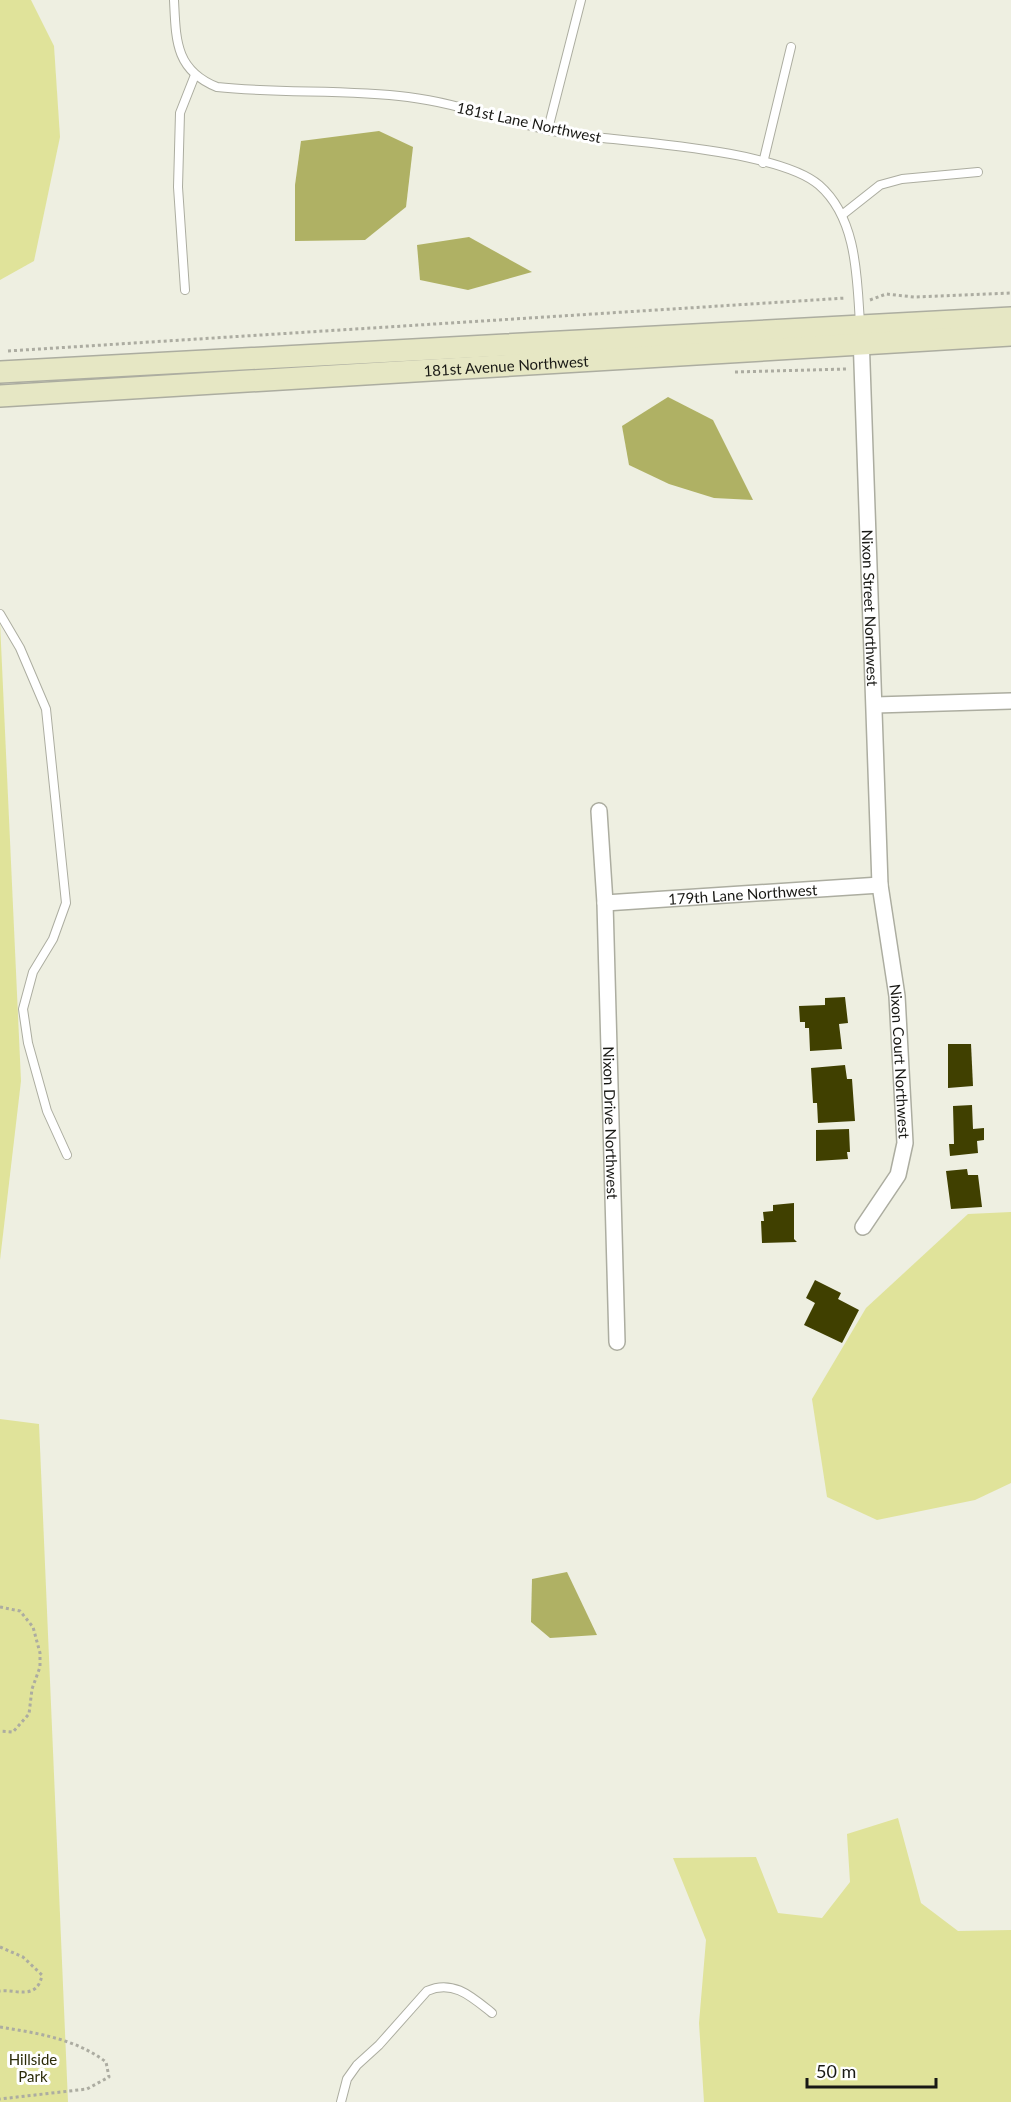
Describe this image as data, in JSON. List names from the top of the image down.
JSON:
{
  "streets": {
    "main road": ["181st Avenue Northwest"],
    "street": [
      "Nixon Street Northwest",
      "179th Lane Northwest",
      "Nixon Court Northwest",
      "Nixon Drive Northwest"
    ],
    "lane": ["181st Lane Northwest"]
  },
  "crossings": [
    ["181st Lane Northwest", "181st Avenue Northwest"],
    ["181st Lane Northwest", "Nixon Street Northwest"],
    ["181st Avenue Northwest", "Nixon Street Northwest"],
    ["Nixon Street Northwest", "179th Lane Northwest"],
    ["Nixon Street Northwest", "Nixon Court Northwest"],
    ["179th Lane Northwest", "Nixon Court Northwest"],
    ["179th Lane Northwest", "Nixon Drive Northwest"]
  ],
  "parks": ["Hillside Park"],
  "scale_bar": "50 m"
}
